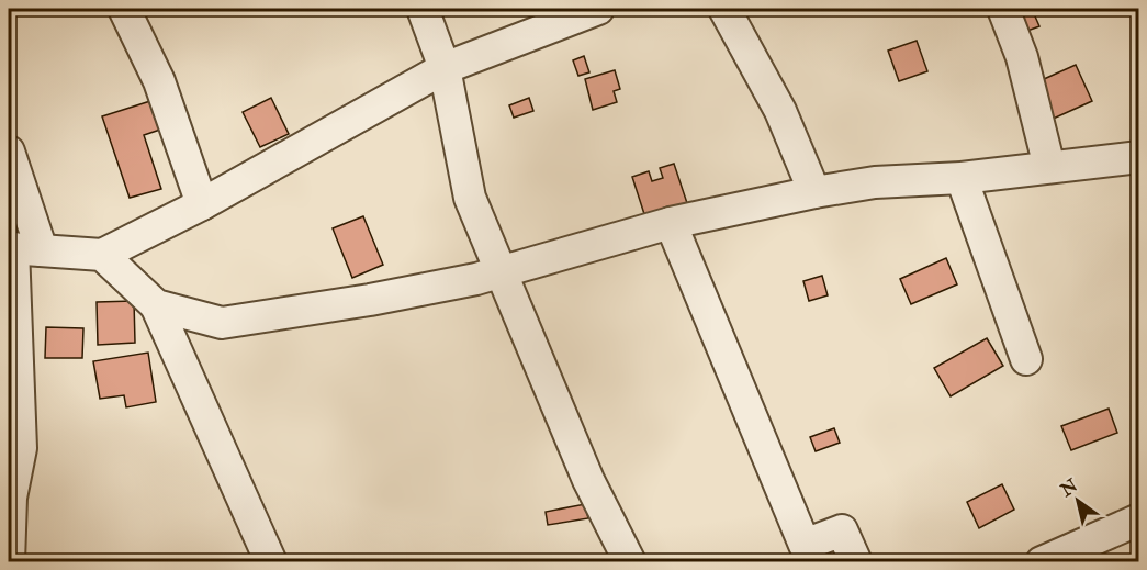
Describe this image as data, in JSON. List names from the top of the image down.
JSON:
{
  "north": "top left"
}
